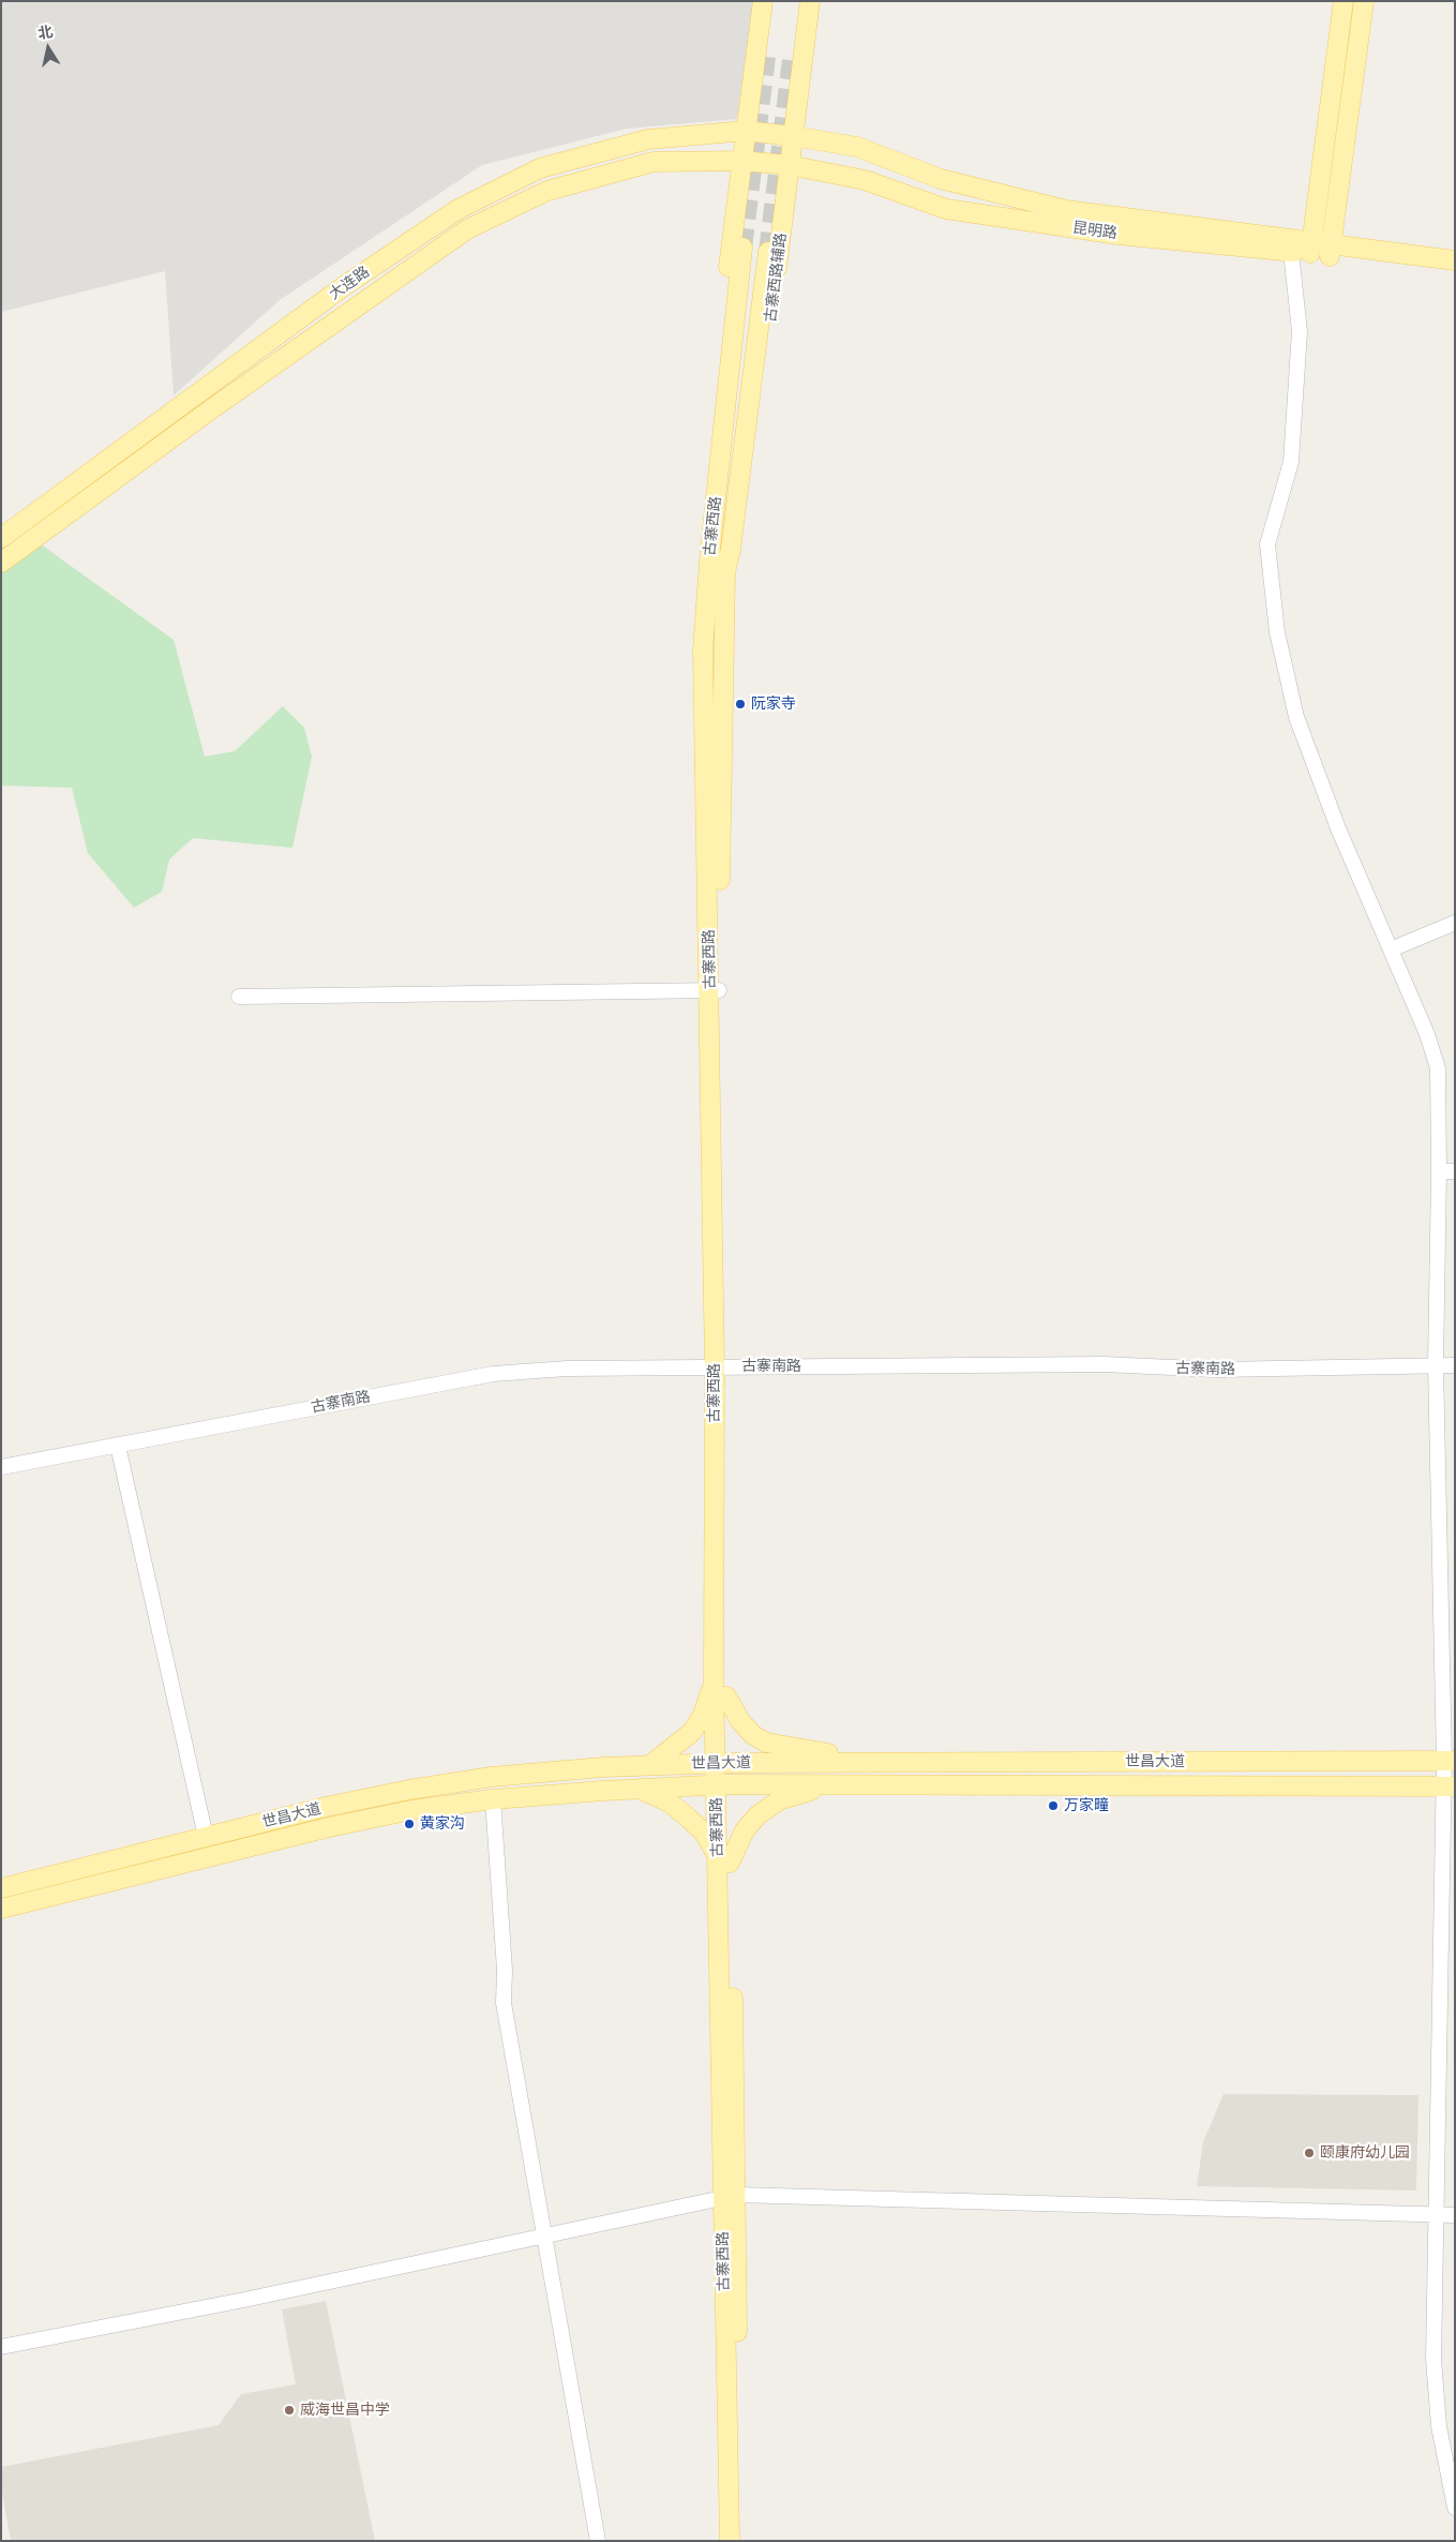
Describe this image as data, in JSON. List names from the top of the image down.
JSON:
{
  "streets": {
    "main road": [
      "昆明路",
      "古寨西路辅路",
      "大连路",
      "古寨西路",
      "世昌大道"
    ],
    "street": ["古寨南路"]
  },
  "crossings": [
    ["昆明路", "古寨西路辅路"],
    ["昆明路", "大连路"],
    ["古寨西路辅路", "古寨西路"],
    ["古寨西路", "古寨南路"],
    ["古寨西路", "世昌大道"]
  ],
  "places": [
    "阮家寺",
    "万家疃",
    "黄家沟",
    "颐康府幼儿园",
    "威海世昌中学"
  ],
  "north": "top"
}
